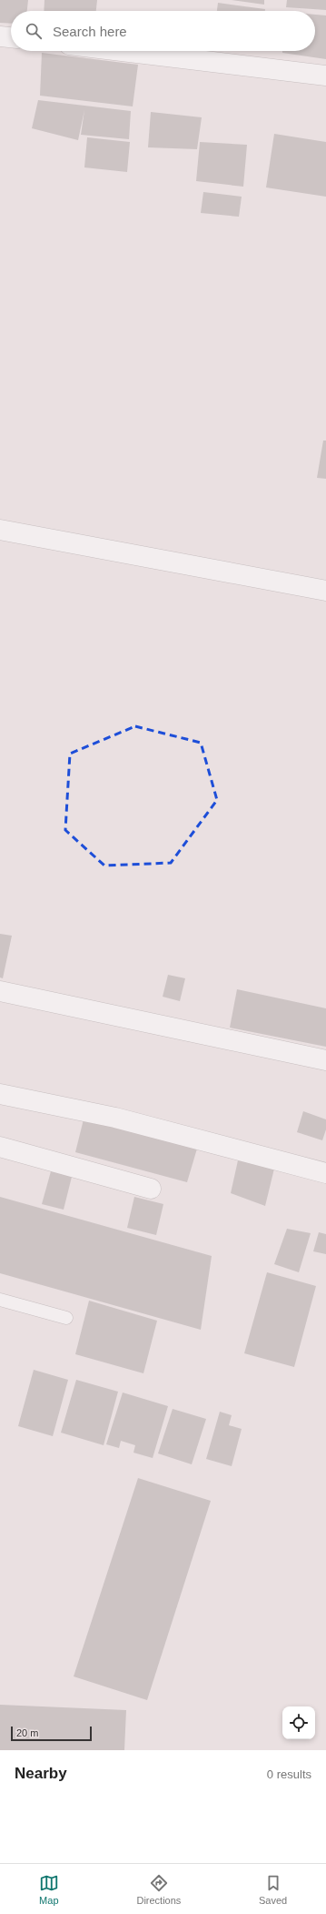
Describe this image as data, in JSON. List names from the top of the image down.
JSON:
{
  "scale_bar": "20 m",
  "page": {
    "search": "Search here",
    "scale": "20 m",
    "heading": ["Nearby", "0 results"],
    "nav": ["Map", "Directions", "Saved"]
  }
}
